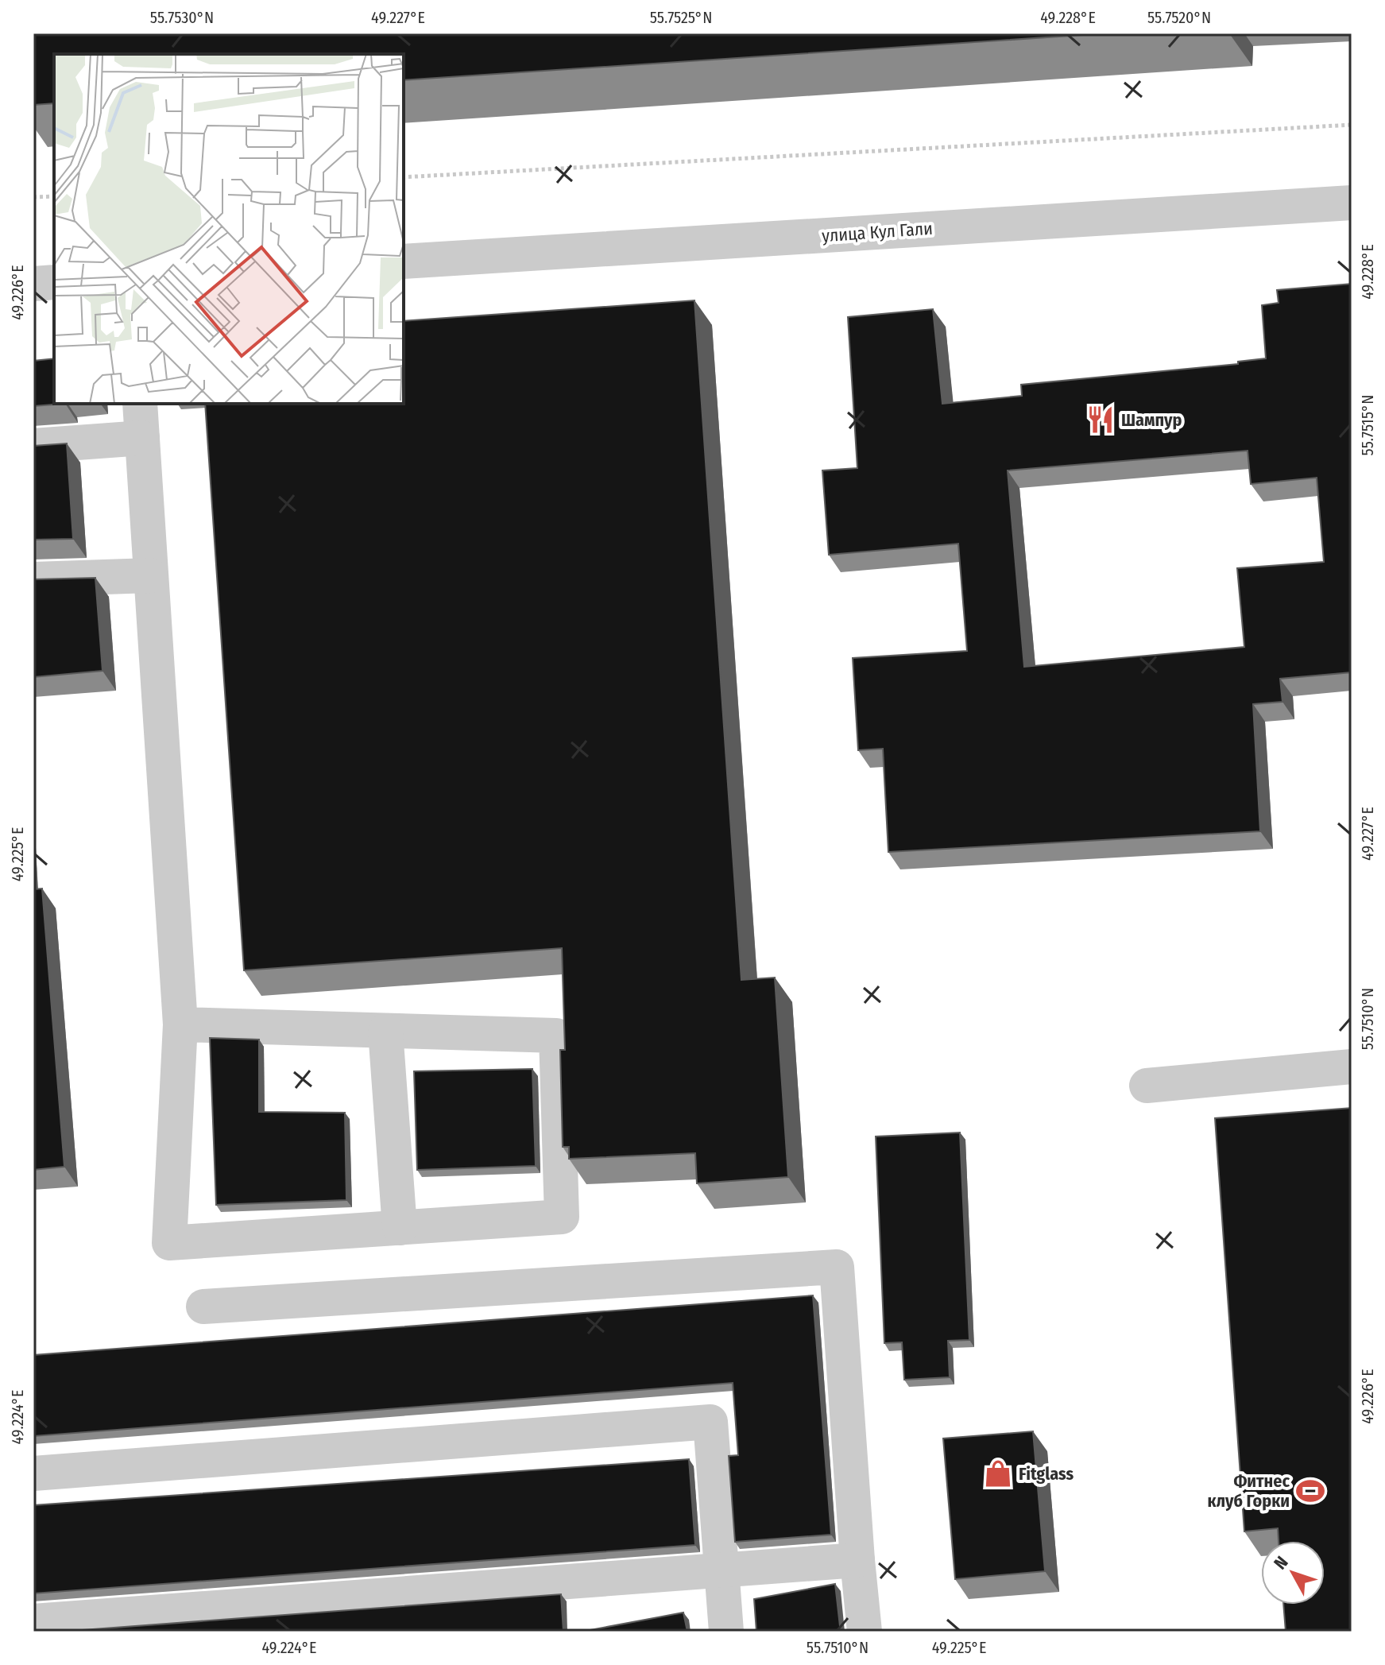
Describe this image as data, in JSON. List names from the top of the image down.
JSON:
{
  "streets": {
    "street": ["улица Кул Гали"]
  },
  "places": {
    "restaurant": ["Шампур"],
    "shop": ["Fitglass"],
    "sports": ["Фитнес клуб Горки"]
  },
  "north": "top left",
  "coordinates": [
    "55.7530°N",
    "49.227°E",
    "55.7525°N",
    "49.228°E",
    "55.7520°N",
    "49.226°E",
    "55.7515°N",
    "49.225°E",
    "55.7510°N",
    "49.224°E"
  ]
}
